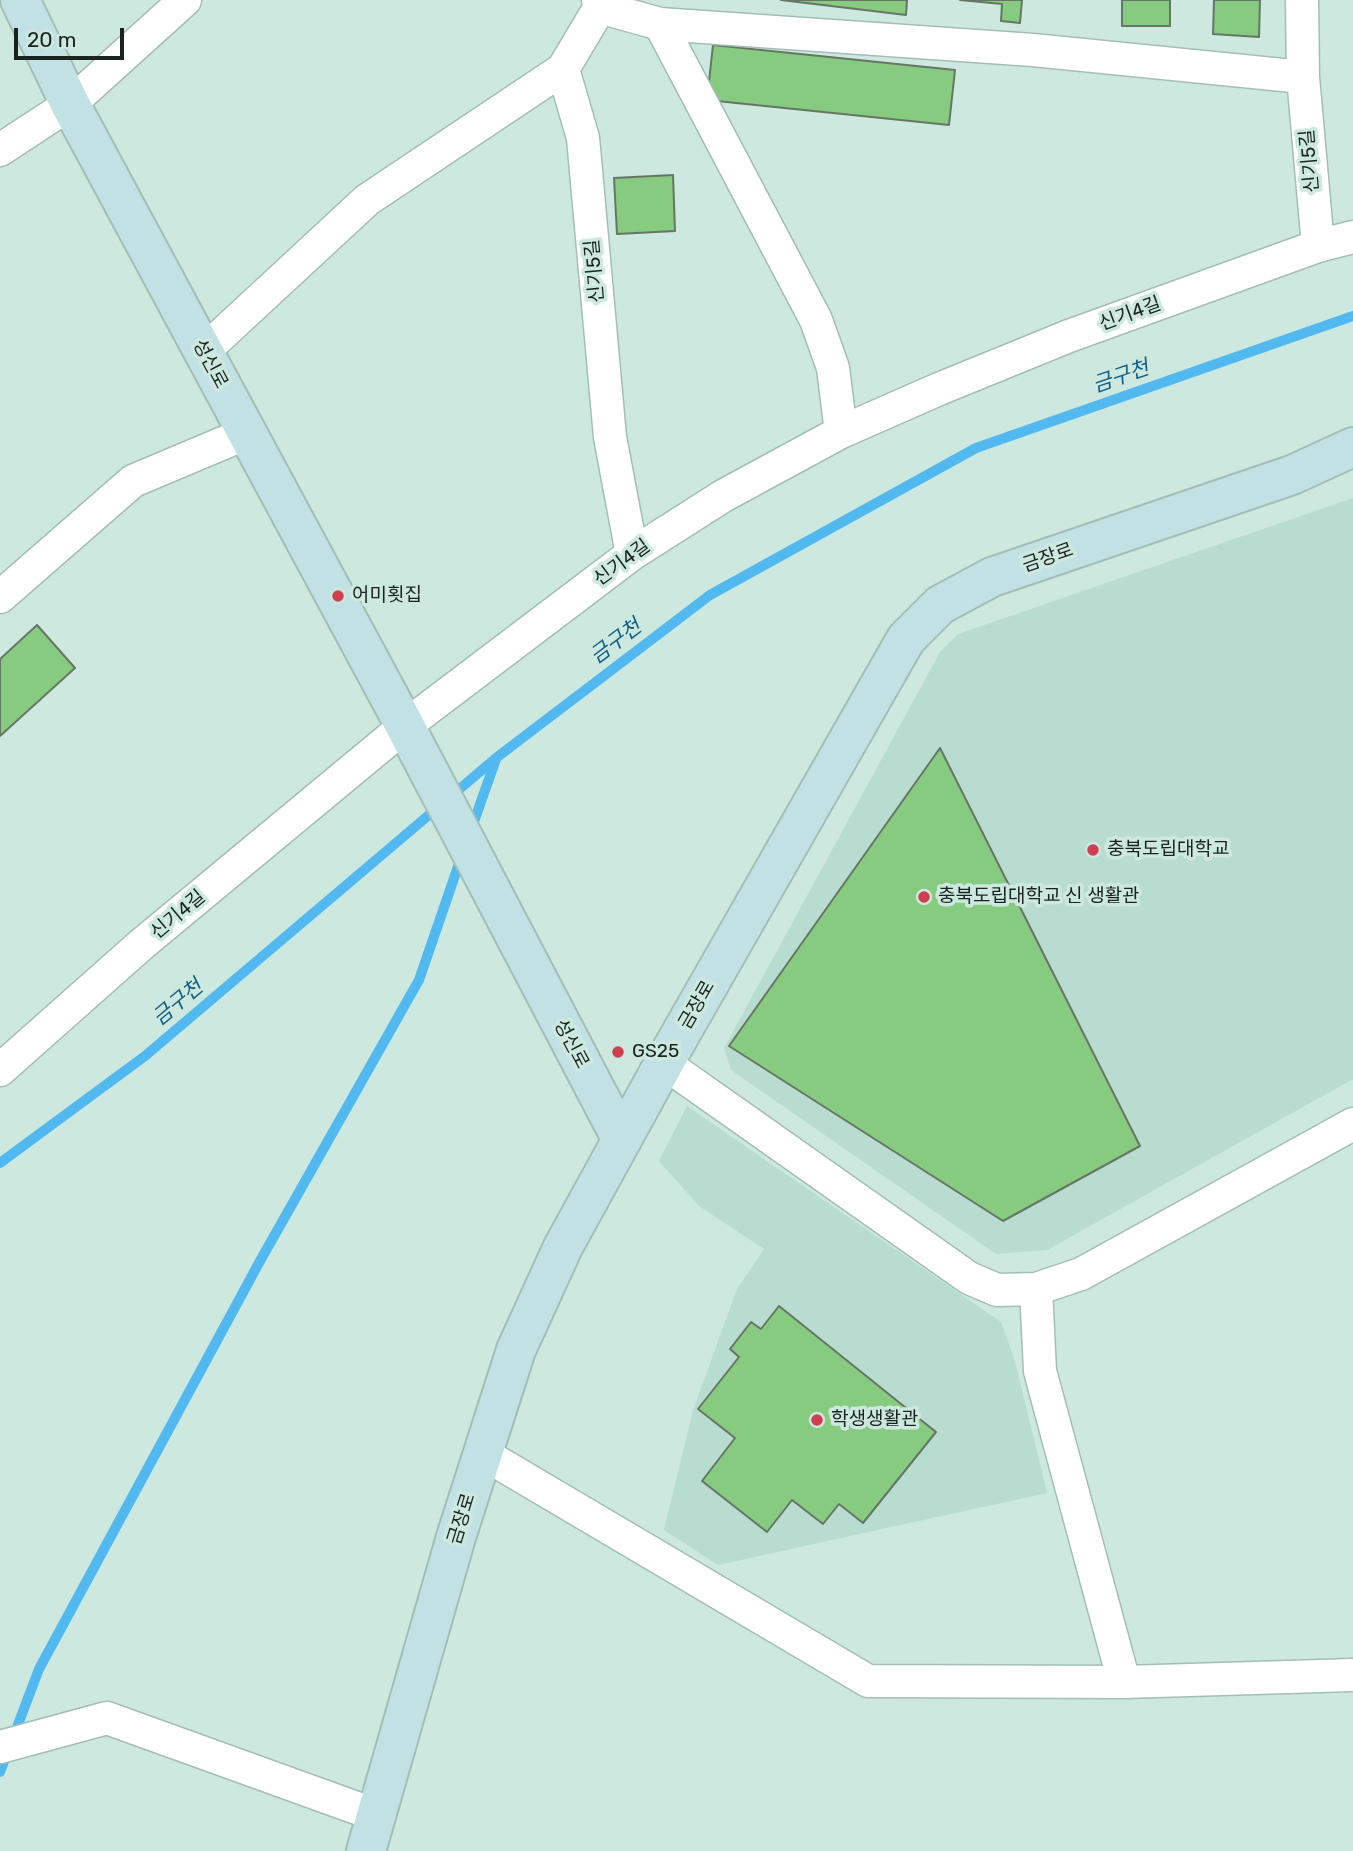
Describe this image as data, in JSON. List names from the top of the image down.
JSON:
{
  "streets": {
    "main road": ["성신로", "금장로"],
    "street": ["신기5길", "신기4길"]
  },
  "crossings": [
    ["신기5길", "신기4길"],
    ["신기4길", "성신로"],
    ["성신로", "금장로"]
  ],
  "water": ["금구천"],
  "places": [
    "어미횟집",
    "충북도립대학교",
    "충북도립대학교 신 생활관",
    "GS25",
    "학생생활관"
  ],
  "scale_bar": "20 m"
}
